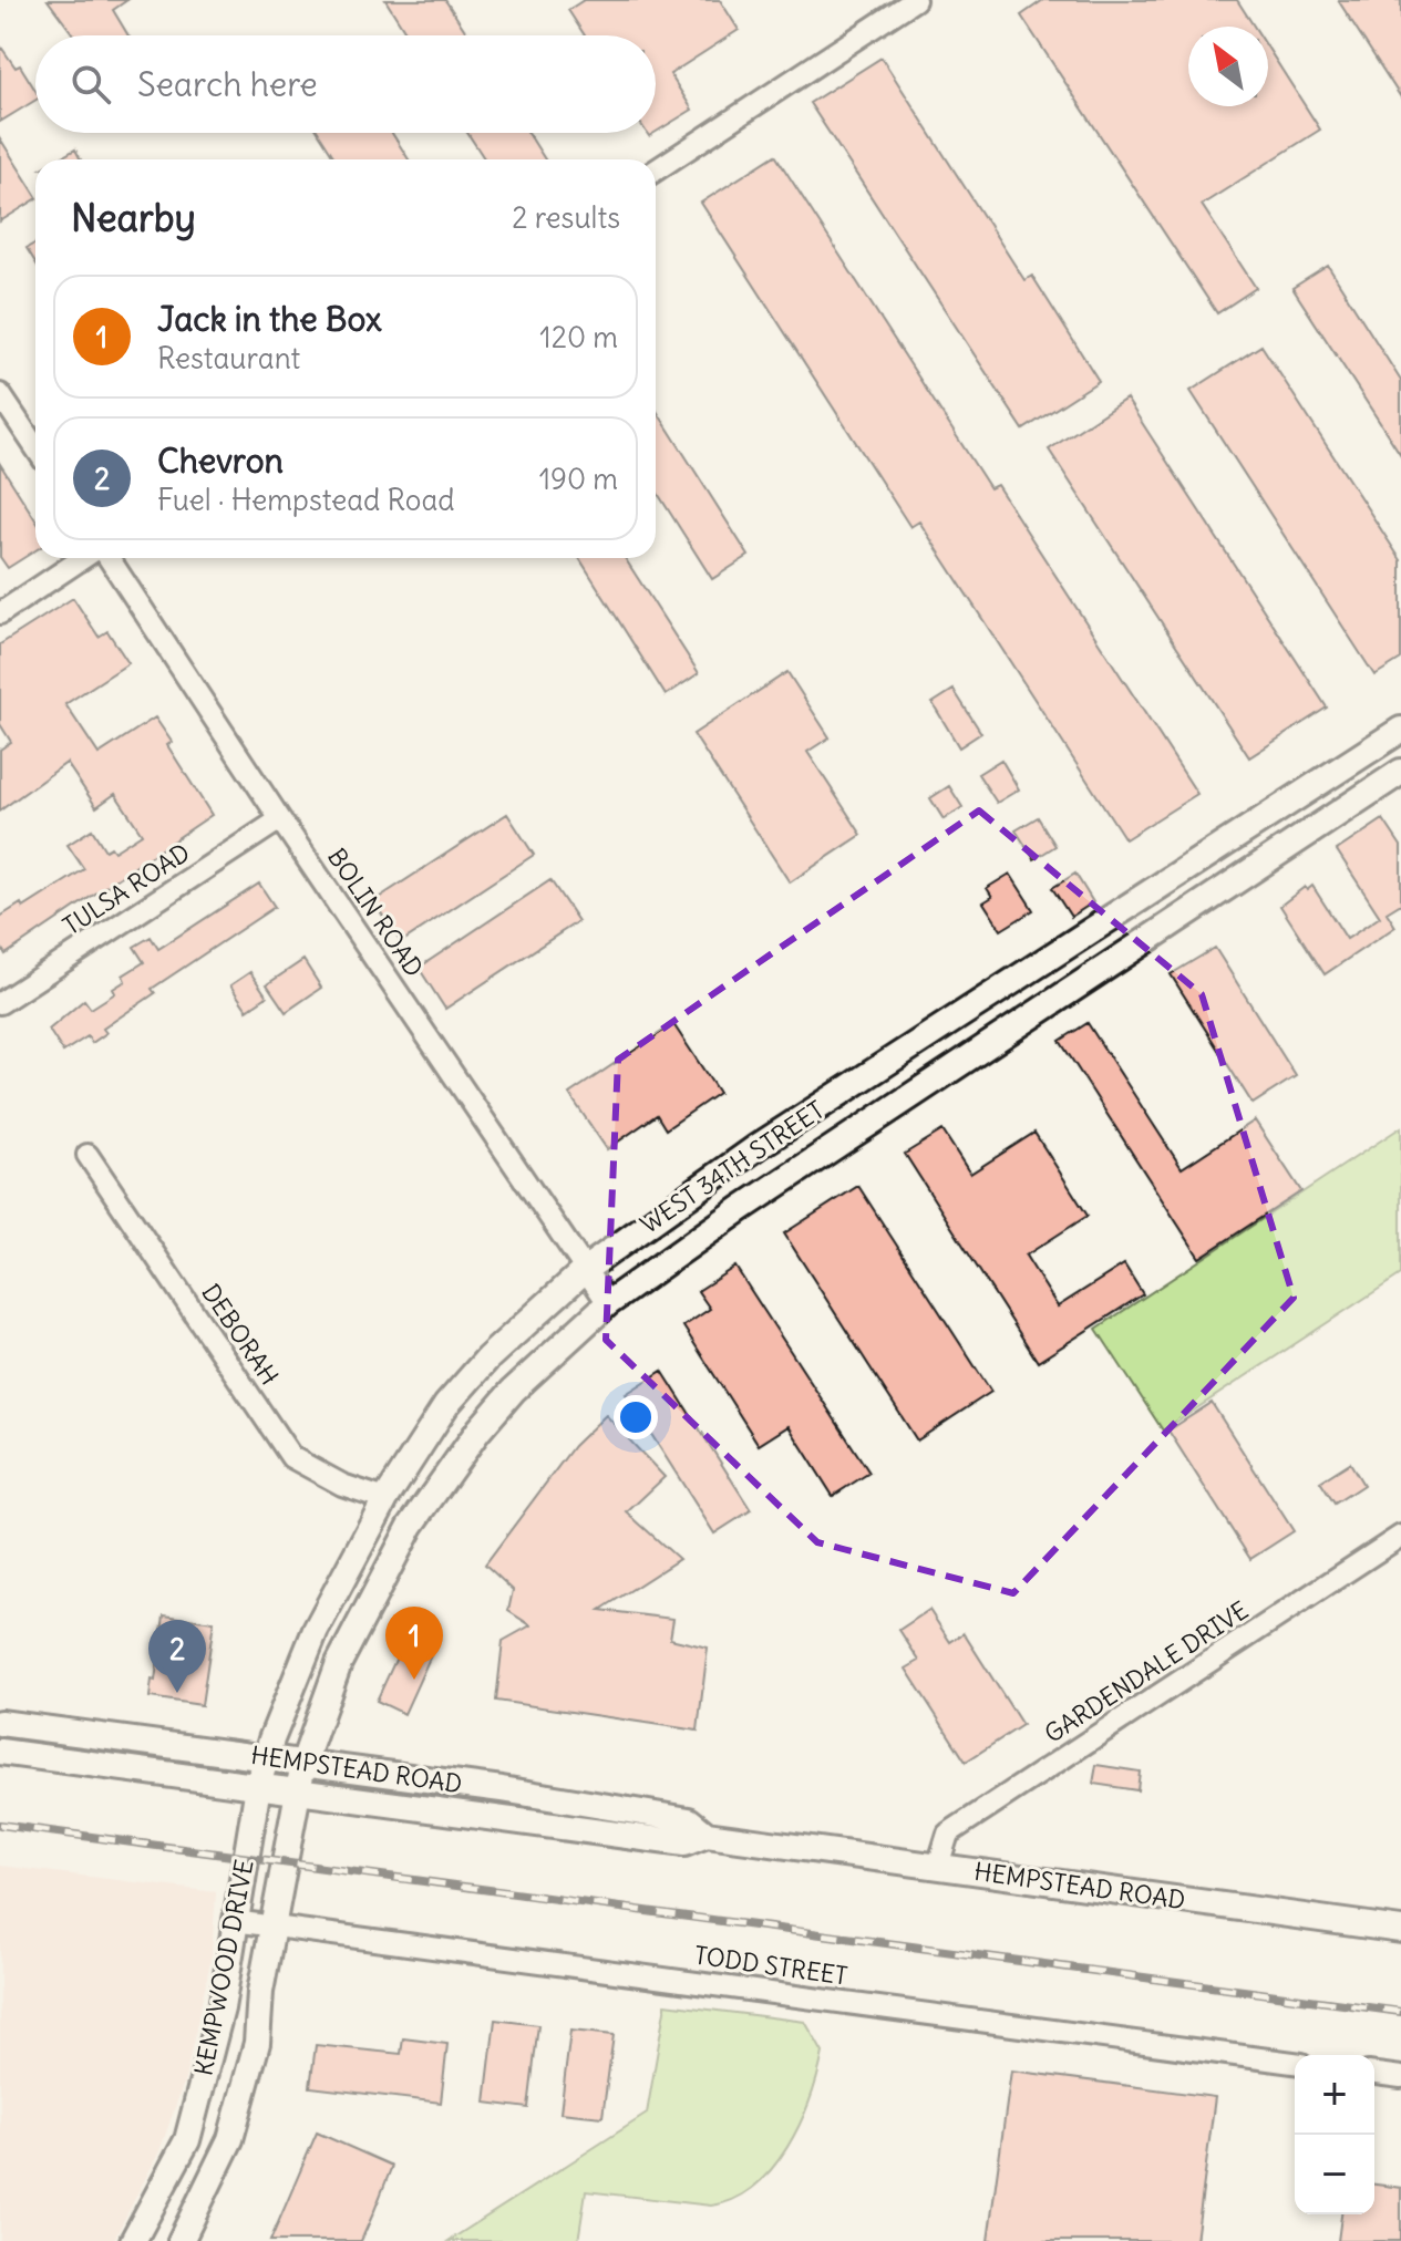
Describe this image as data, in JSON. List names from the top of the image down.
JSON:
{
  "streets": {
    "main road": ["WEST 34TH STREET", "HEMPSTEAD ROAD", "KEMPWOOD DRIVE"],
    "street": [
      "TULSA ROAD",
      "BOLIN ROAD",
      "DEBORAH",
      "GARDENDALE DRIVE",
      "TODD STREET"
    ]
  },
  "crossings": [
    ["TULSA ROAD", "BOLIN ROAD"],
    ["BOLIN ROAD", "WEST 34TH STREET"],
    ["WEST 34TH STREET", "DEBORAH"],
    ["WEST 34TH STREET", "HEMPSTEAD ROAD"],
    ["WEST 34TH STREET", "KEMPWOOD DRIVE"],
    ["GARDENDALE DRIVE", "HEMPSTEAD ROAD"],
    ["HEMPSTEAD ROAD", "KEMPWOOD DRIVE"],
    ["TODD STREET", "KEMPWOOD DRIVE"]
  ],
  "north": "top left",
  "page": {
    "search": "Search here",
    "heading": ["Nearby", "2 results"],
    "list": [
      {
        "mark": "1",
        "name": "Jack in the Box",
        "note": "Restaurant",
        "value": "120 m"
      },
      {
        "mark": "2",
        "name": "Chevron",
        "note": "Fuel · Hempstead Road",
        "value": "190 m"
      }
    ],
    "pins": ["1", "2"],
    "map_buttons": ["+", "−"]
  }
}
